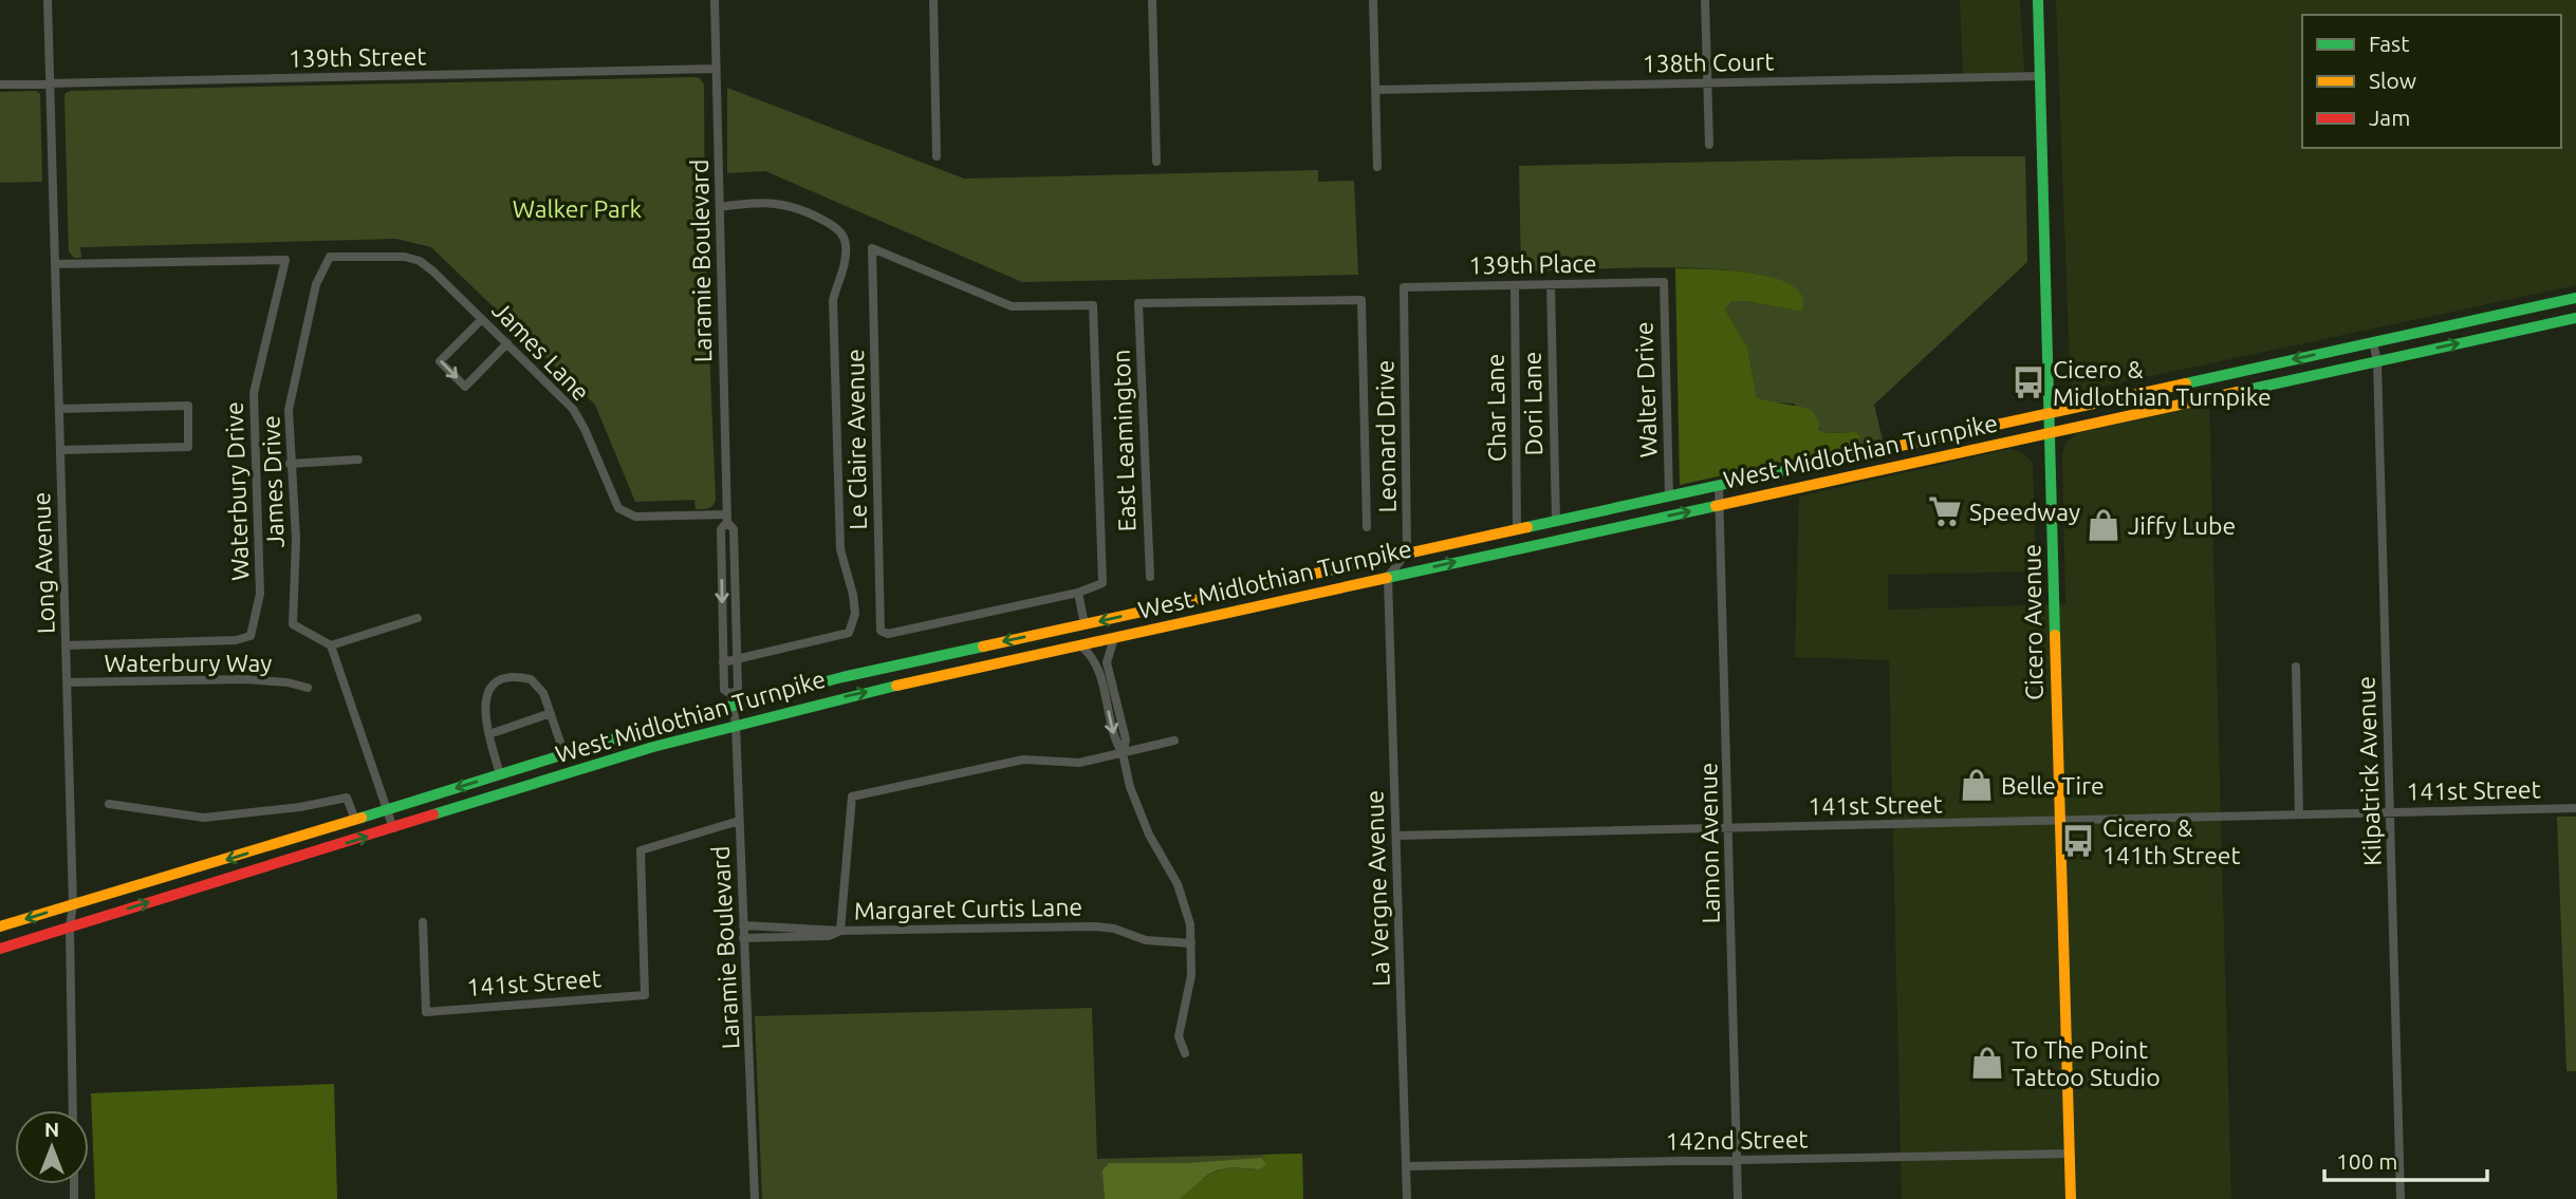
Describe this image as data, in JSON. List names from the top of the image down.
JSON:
{
  "streets": {
    "main road": ["West Midlothian Turnpike", "Cicero Avenue"],
    "street": [
      "139th Street",
      "138th Court",
      "Laramie Boulevard",
      "139th Place",
      "James Lane",
      "Walter Drive",
      "Dori Lane",
      "Char Lane",
      "Leonard Drive",
      "Le Claire Avenue",
      "East Leamington",
      "James Drive",
      "Waterbury Drive",
      "Long Avenue",
      "Waterbury Way",
      "Kilpatrick Avenue",
      "141st Street",
      "Lamon Avenue",
      "La Vergne Avenue",
      "Margaret Curtis Lane",
      "142nd Street"
    ]
  },
  "crossings": [
    ["139th Street", "Laramie Boulevard"],
    ["139th Street", "Long Avenue"],
    ["138th Court", "Cicero Avenue"],
    ["Laramie Boulevard", "James Lane"],
    ["Laramie Boulevard", "West Midlothian Turnpike"],
    ["Laramie Boulevard", "141st Street"],
    ["Laramie Boulevard", "Margaret Curtis Lane"],
    ["139th Place", "Walter Drive"],
    ["139th Place", "Dori Lane"],
    ["139th Place", "Char Lane"],
    ["139th Place", "Leonard Drive"],
    ["James Lane", "James Drive"],
    ["Walter Drive", "West Midlothian Turnpike"],
    ["Dori Lane", "West Midlothian Turnpike"],
    ["Char Lane", "West Midlothian Turnpike"],
    ["Leonard Drive", "West Midlothian Turnpike"],
    ["West Midlothian Turnpike", "Long Avenue"],
    ["West Midlothian Turnpike", "Cicero Avenue"],
    ["West Midlothian Turnpike", "Kilpatrick Avenue"],
    ["West Midlothian Turnpike", "Lamon Avenue"],
    ["West Midlothian Turnpike", "La Vergne Avenue"],
    ["Waterbury Drive", "Long Avenue"],
    ["Long Avenue", "Waterbury Way"],
    ["Cicero Avenue", "141st Street"],
    ["Cicero Avenue", "142nd Street"],
    ["Kilpatrick Avenue", "141st Street"],
    ["141st Street", "Lamon Avenue"],
    ["141st Street", "La Vergne Avenue"],
    ["Lamon Avenue", "142nd Street"],
    ["La Vergne Avenue", "142nd Street"]
  ],
  "parks": ["Walker Park"],
  "places": {
    "bus stop": ["Cicero & Midlothian Turnpike", "Cicero & 141th Street"],
    "supermarket": ["Speedway"],
    "shop": ["Jiffy Lube", "Belle Tire", "To The Point Tattoo Studio"]
  },
  "legend": ["Fast", "Slow", "Jam"],
  "scale_bar": "100 m",
  "north": "top"
}
